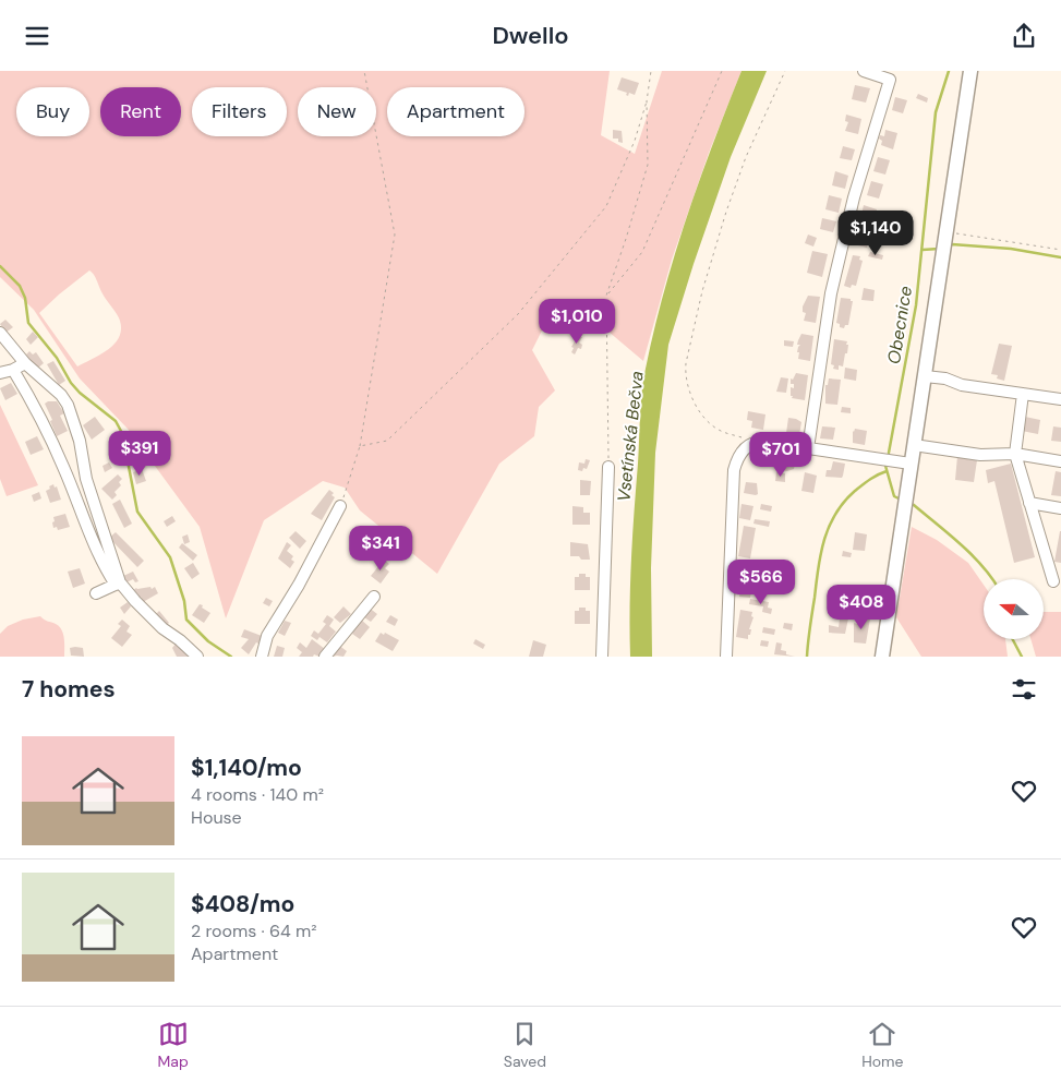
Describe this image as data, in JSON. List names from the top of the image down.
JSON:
{
  "water": ["Obecnice", "Vsetínská Bečva"],
  "north": "left",
  "page": {
    "header": "Dwello",
    "chip": [
      "Buy",
      "Rent",
      "Filters",
      "New",
      "Apartment"
    ],
    "price": [
      "$1,140",
      "$1,010",
      "$391",
      "$701",
      "$341",
      "$566",
      "$408"
    ],
    "heading": "7 homes",
    "list": [
      {
        "name": "$1,140/mo",
        "note": "4 rooms · 140 m² · House"
      },
      {
        "name": "$408/mo",
        "note": "2 rooms · 64 m² · Apartment"
      }
    ],
    "tabs": ["Map", "Saved", "Home"]
  }
}
